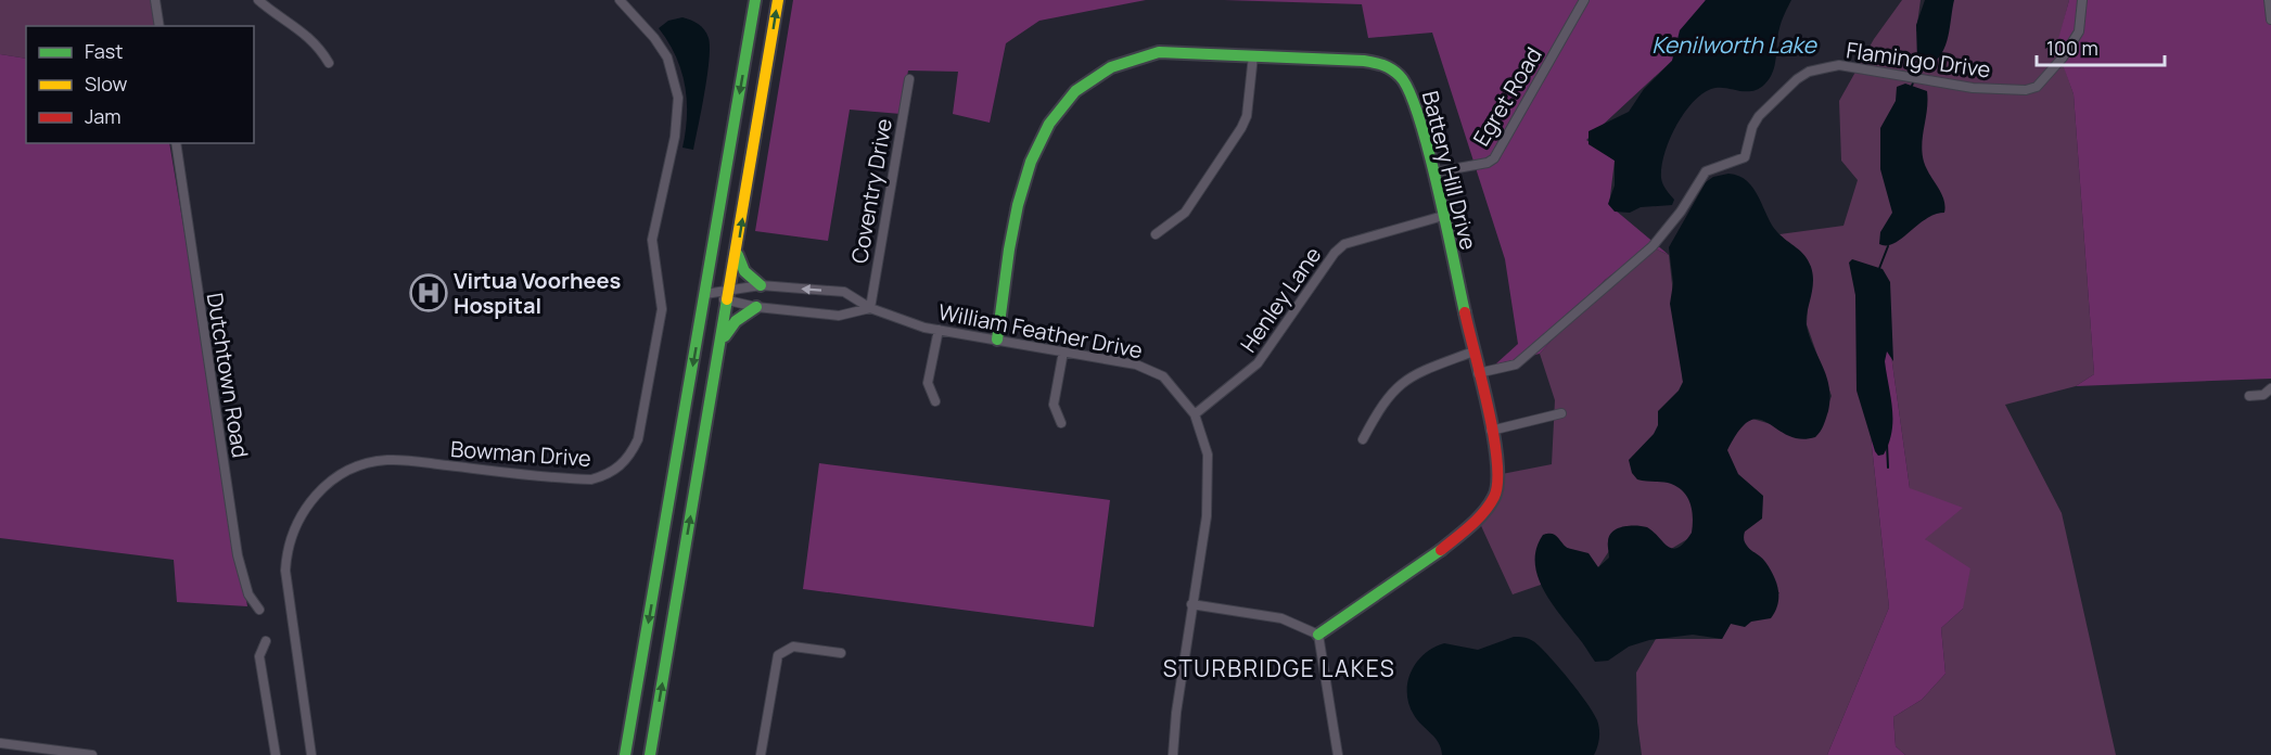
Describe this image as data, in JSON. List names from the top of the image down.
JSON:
{
  "streets": {
    "main road": ["Battery Hill Drive"],
    "street": [
      "Flamingo Drive",
      "Egret Road",
      "Coventry Drive",
      "Henley Lane",
      "William Feather Drive",
      "Dutchtown Road",
      "Bowman Drive"
    ]
  },
  "crossings": [
    ["Flamingo Drive", "Battery Hill Drive"],
    ["Egret Road", "Battery Hill Drive"],
    ["Battery Hill Drive", "Henley Lane"],
    ["Battery Hill Drive", "William Feather Drive"],
    ["Coventry Drive", "William Feather Drive"],
    ["Henley Lane", "William Feather Drive"]
  ],
  "districts": ["STURBRIDGE LAKES"],
  "water": ["Kenilworth Lake"],
  "places": {
    "hospital": ["Virtua Voorhees Hospital"]
  },
  "legend": ["Fast", "Slow", "Jam"],
  "scale_bar": "100 m"
}
